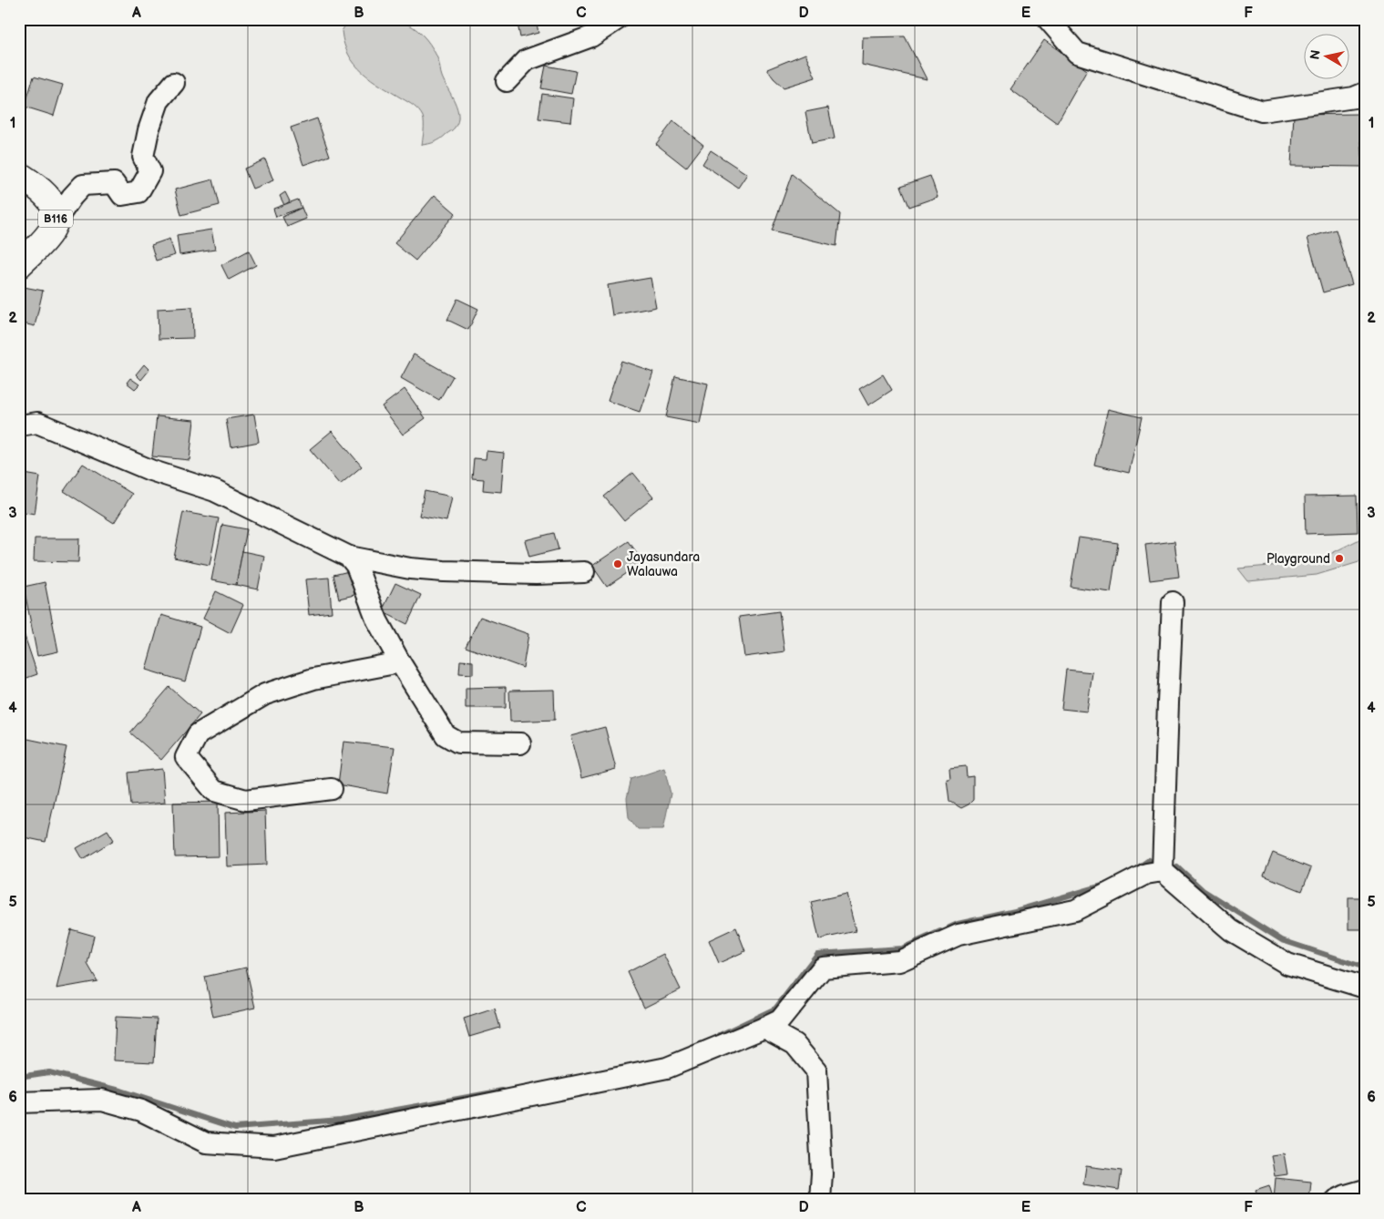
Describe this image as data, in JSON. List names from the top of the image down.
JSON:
{
  "streets": {
    "main road": ["B116"]
  },
  "places": ["Playground", "Jayasundara Walauwa"],
  "north": "left",
  "grid": {
    "columns": [
      "A",
      "B",
      "C",
      "D",
      "E",
      "F"
    ],
    "rows": [
      "1",
      "2",
      "3",
      "4",
      "5",
      "6"
    ]
  }
}
